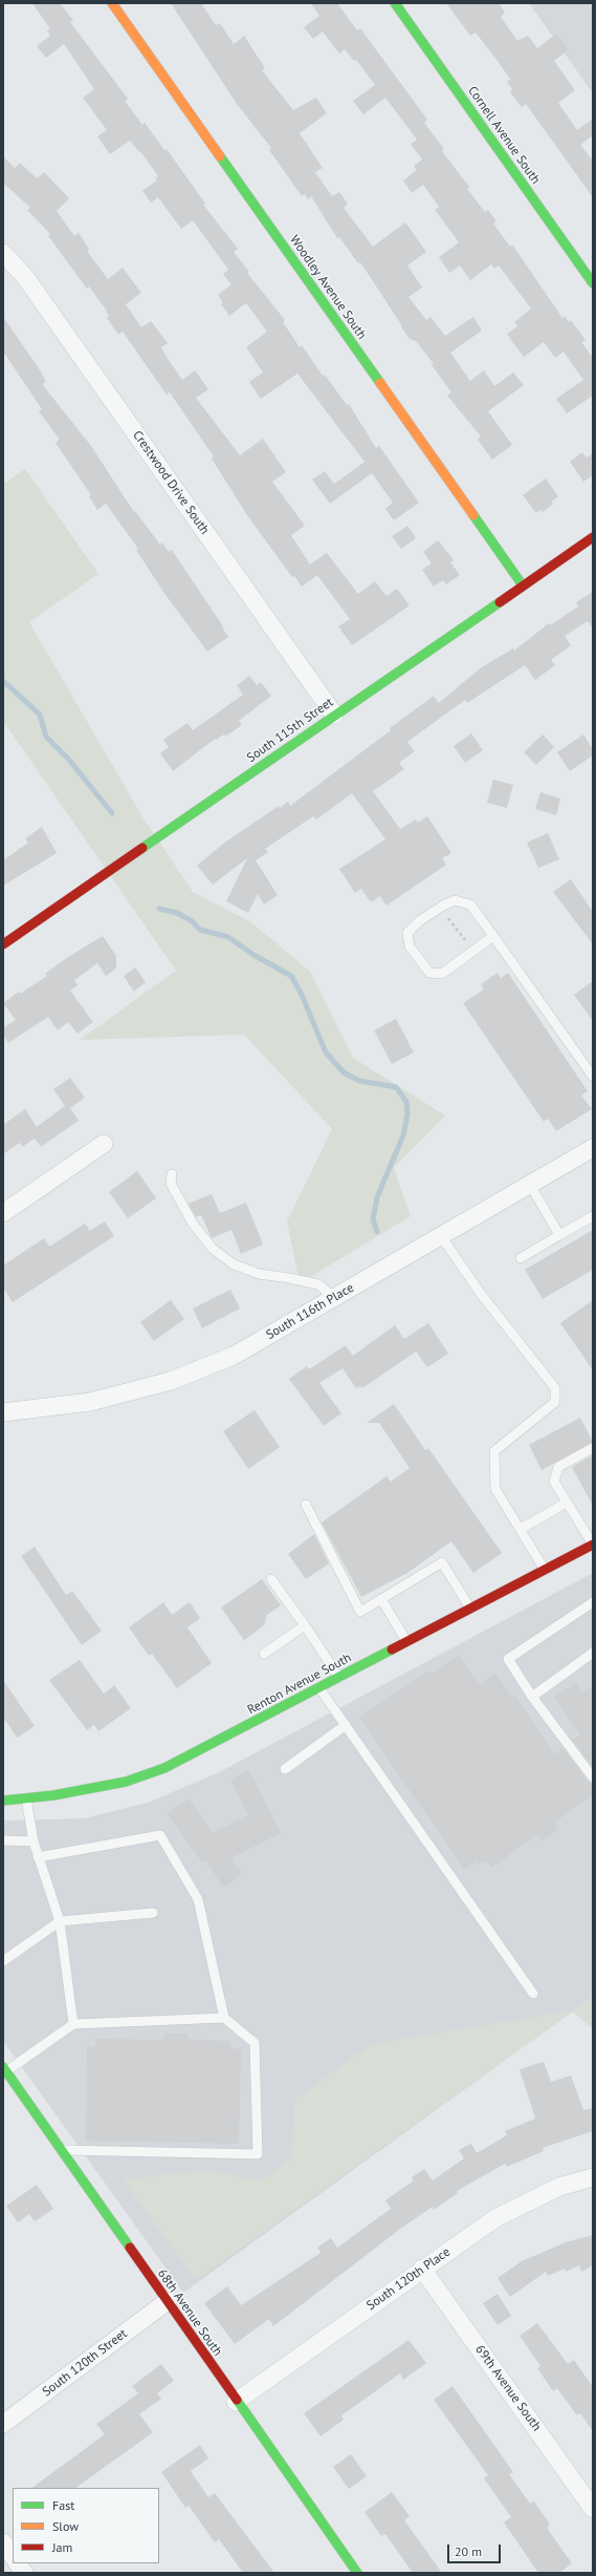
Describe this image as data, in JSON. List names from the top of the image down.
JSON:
{
  "streets": {
    "street": [
      "Cornell Avenue South",
      "Woodley Avenue South",
      "Crestwood Drive South",
      "South 115th Street",
      "South 116th Place",
      "Renton Avenue South",
      "South 120th Place",
      "68th Avenue South",
      "South 120th Street",
      "69th Avenue South"
    ]
  },
  "crossings": [
    ["Woodley Avenue South", "South 115th Street"],
    ["Crestwood Drive South", "South 115th Street"],
    ["South 120th Place", "68th Avenue South"],
    ["South 120th Place", "69th Avenue South"],
    ["68th Avenue South", "South 120th Street"]
  ],
  "legend": ["Fast", "Slow", "Jam"],
  "scale_bar": "20 m"
}
